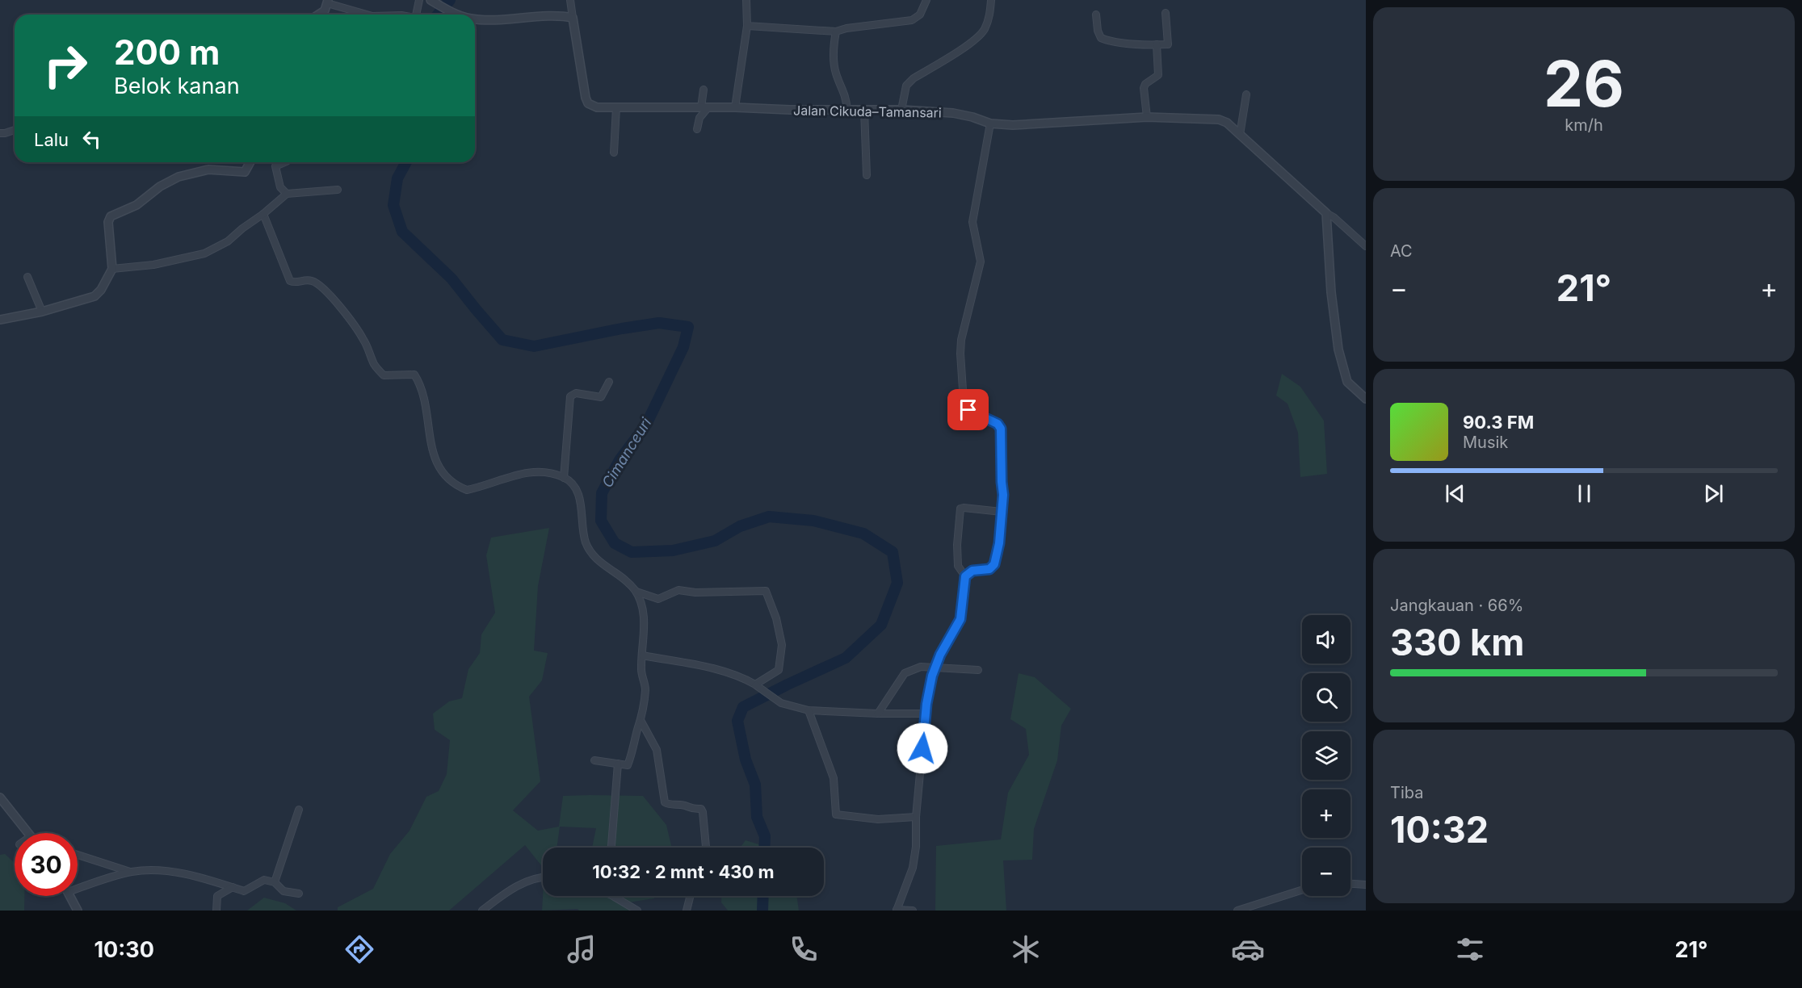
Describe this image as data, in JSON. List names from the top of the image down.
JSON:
{
  "streets": {
    "street": ["Jalan Cikuda–Tamansari"]
  },
  "water": ["Cimanceuri"],
  "page": {
    "tile": [
      ["26", "km/h"],
      "AC",
      ["Jangkauan · 66%", "330 km"],
      ["Tiba", "10:32"]
    ],
    "turn": ["200 m", "Belok kanan"],
    "then": "Lalu",
    "heat": ["−", "21°", "+"],
    "song": ["90.3 FM", "Musik"],
    "map_buttons": ["+", "−"],
    "limit": "30",
    "trip": "10:32 · 2 mnt · 430 m",
    "tabs": ["10:30", "21°"]
  }
}
